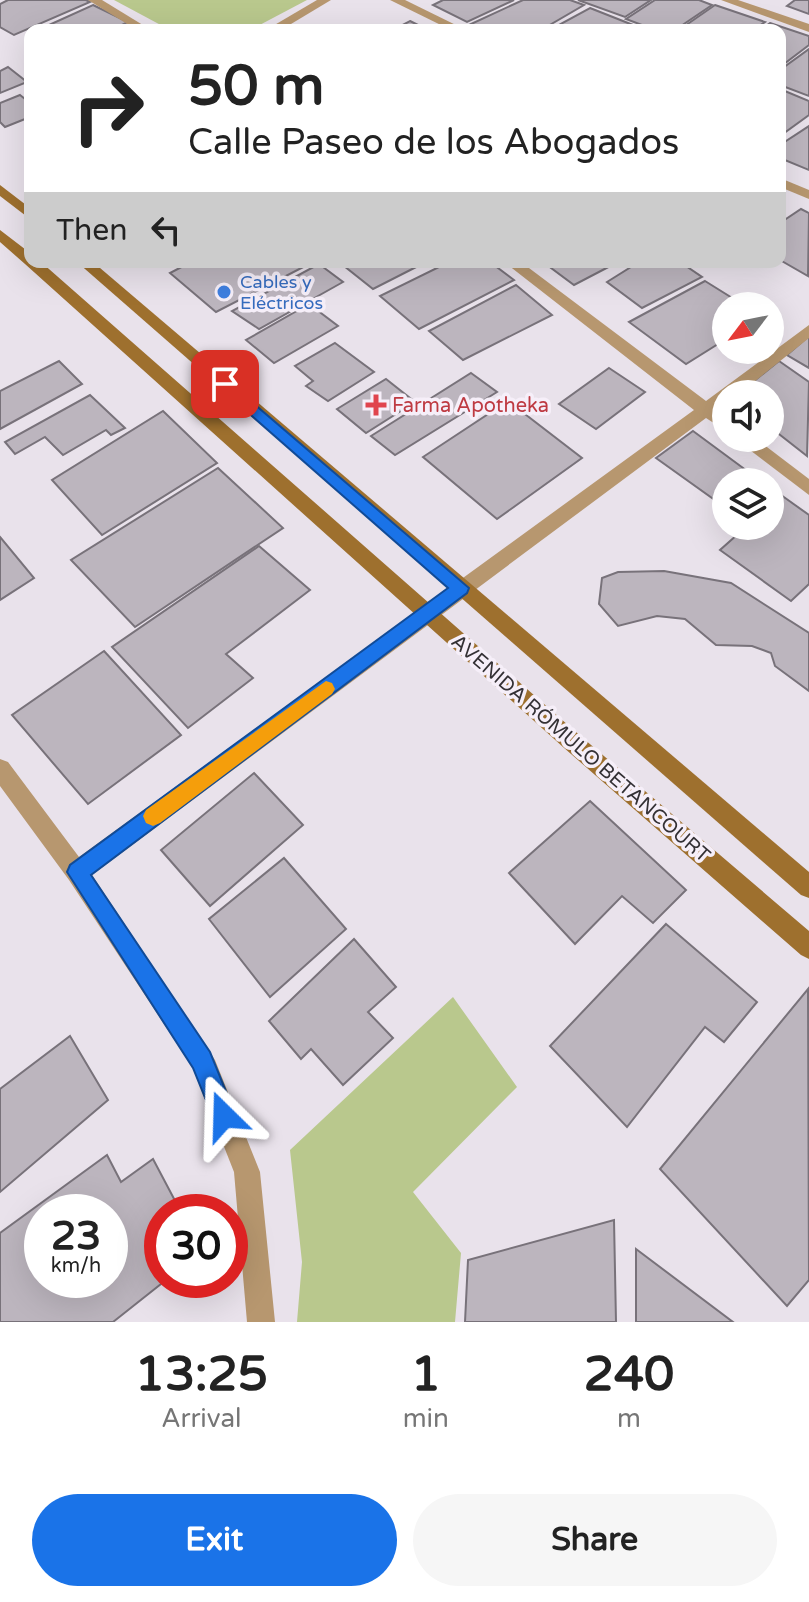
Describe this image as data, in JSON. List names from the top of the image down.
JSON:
{
  "streets": {
    "main road": ["AVENIDA RÓMULO BETANCOURT"]
  },
  "places": {
    "other": ["Cables y Eléctricos"],
    "health": ["Farma Apotheka"]
  },
  "north": "bottom left",
  "page": {
    "turn": ["50 m", "Calle Paseo de los Abogados"],
    "then": "Then",
    "speed": "23 km/h",
    "limit": "30",
    "eta": [
      "13:25",
      "Arrival",
      "1",
      "min",
      "240",
      "m"
    ],
    "buttons": ["Exit", "Share"]
  }
}
